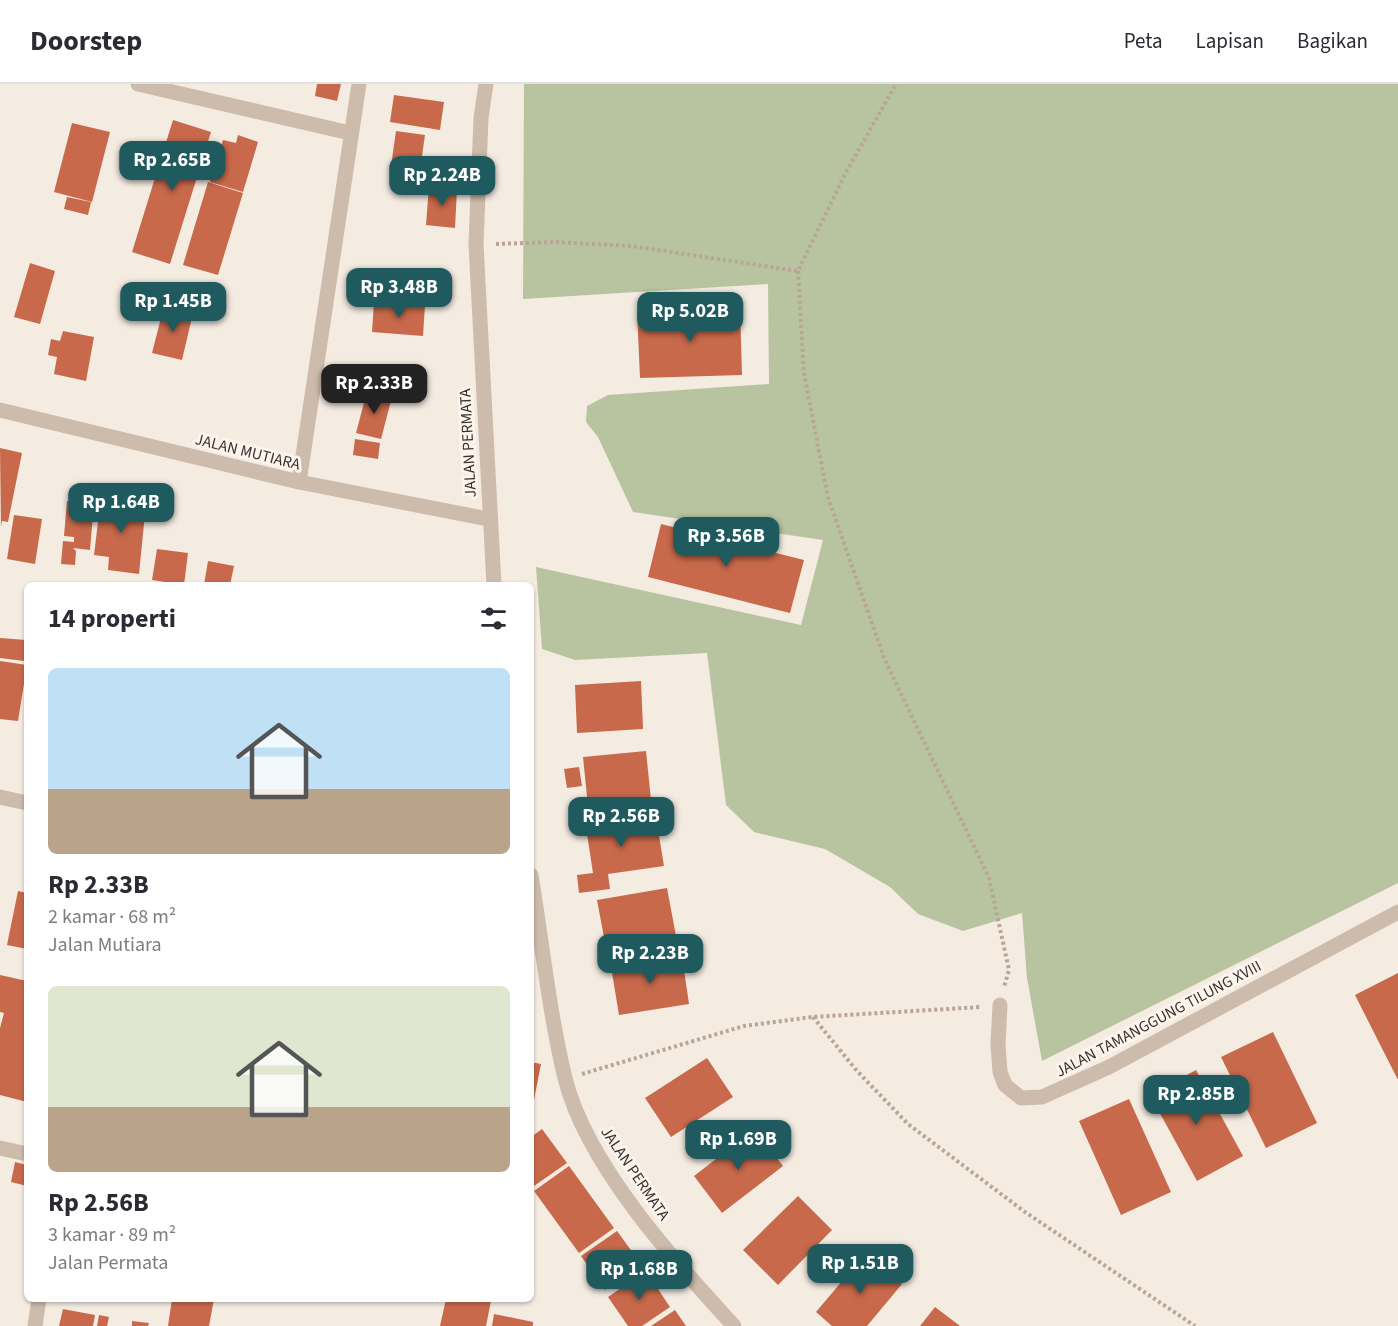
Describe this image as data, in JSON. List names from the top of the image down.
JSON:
{
  "streets": {
    "street": ["JALAN PERMATA", "JALAN MUTIARA", "JALAN TAMANGGUNG TILUNG XVIII"]
  },
  "crossings": [
    ["JALAN PERMATA", "JALAN MUTIARA"]
  ],
  "page": {
    "header": "Doorstep",
    "nav": ["Peta", "Lapisan", "Bagikan"],
    "price": [
      "Rp 2.65B",
      "Rp 2.24B",
      "Rp 3.48B",
      "Rp 1.45B",
      "Rp 5.02B",
      "Rp 2.33B",
      "Rp 1.64B",
      "Rp 3.56B",
      "Rp 2.56B",
      "Rp 2.23B",
      "Rp 2.85B",
      "Rp 1.69B",
      "Rp 1.51B",
      "Rp 1.68B"
    ],
    "heading": "14 properti",
    "list": [
      {
        "name": "Rp 2.33B",
        "note": "2 kamar · 68 m² · Jalan Mutiara"
      },
      {
        "name": "Rp 2.56B",
        "note": "3 kamar · 89 m² · Jalan Permata"
      }
    ]
  }
}
